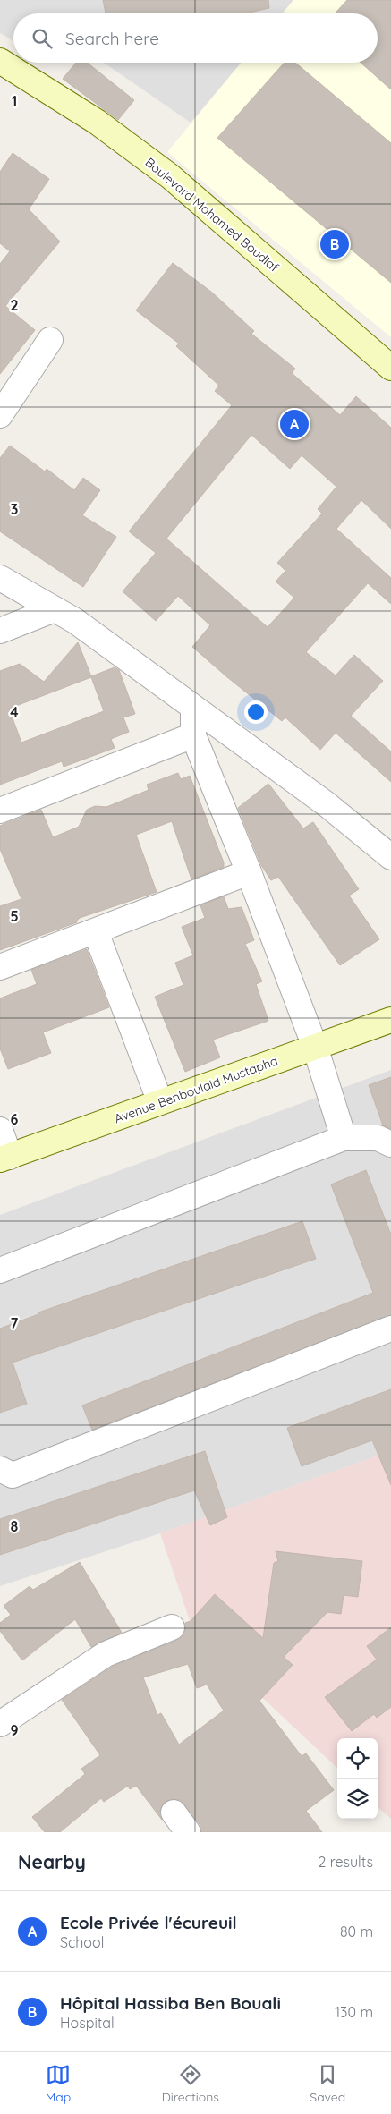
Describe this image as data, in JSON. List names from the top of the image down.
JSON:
{
  "streets": {
    "main road": ["Boulevard Mohamed Boudiaf", "Avenue Benboulaid Mustapha"]
  },
  "page": {
    "search": "Search here",
    "pins": ["B", "A"],
    "heading": ["Nearby", "2 results"],
    "list": [
      {
        "mark": "A",
        "name": "Ecole Privée l'écureuil",
        "note": "School",
        "value": "80 m"
      },
      {
        "mark": "B",
        "name": "Hôpital Hassiba Ben Bouali",
        "note": "Hospital",
        "value": "130 m"
      }
    ],
    "nav": ["Map", "Directions", "Saved"]
  },
  "grid": {
    "rows": [
      "1",
      "2",
      "3",
      "4",
      "5",
      "6",
      "7",
      "8",
      "9"
    ]
  }
}
